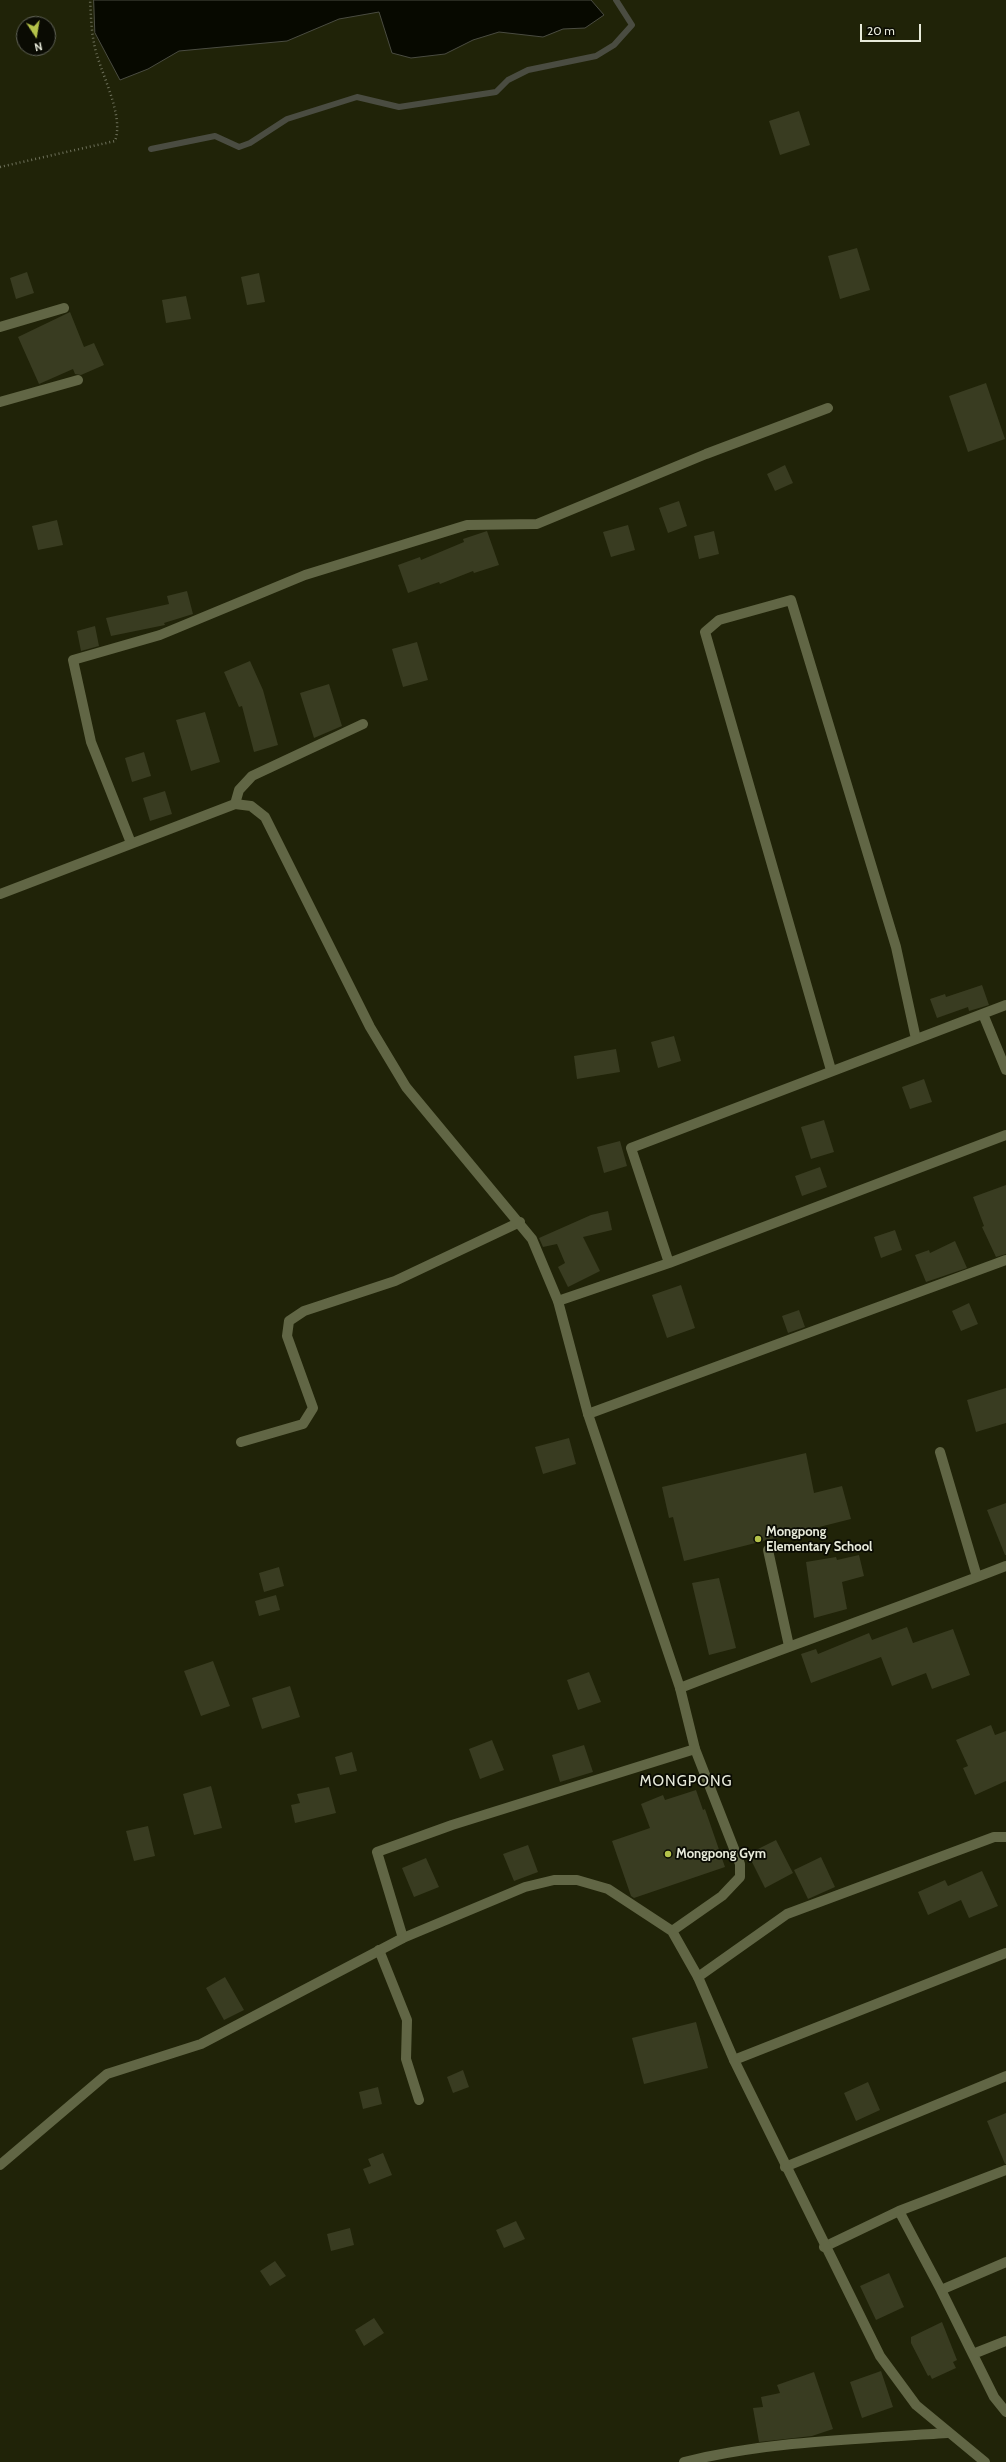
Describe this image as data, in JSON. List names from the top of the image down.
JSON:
{
  "districts": ["MONGPONG"],
  "places": ["Mongpong Elementary School", "Mongpong Gym"],
  "scale_bar": "20 m",
  "north": "bottom"
}
